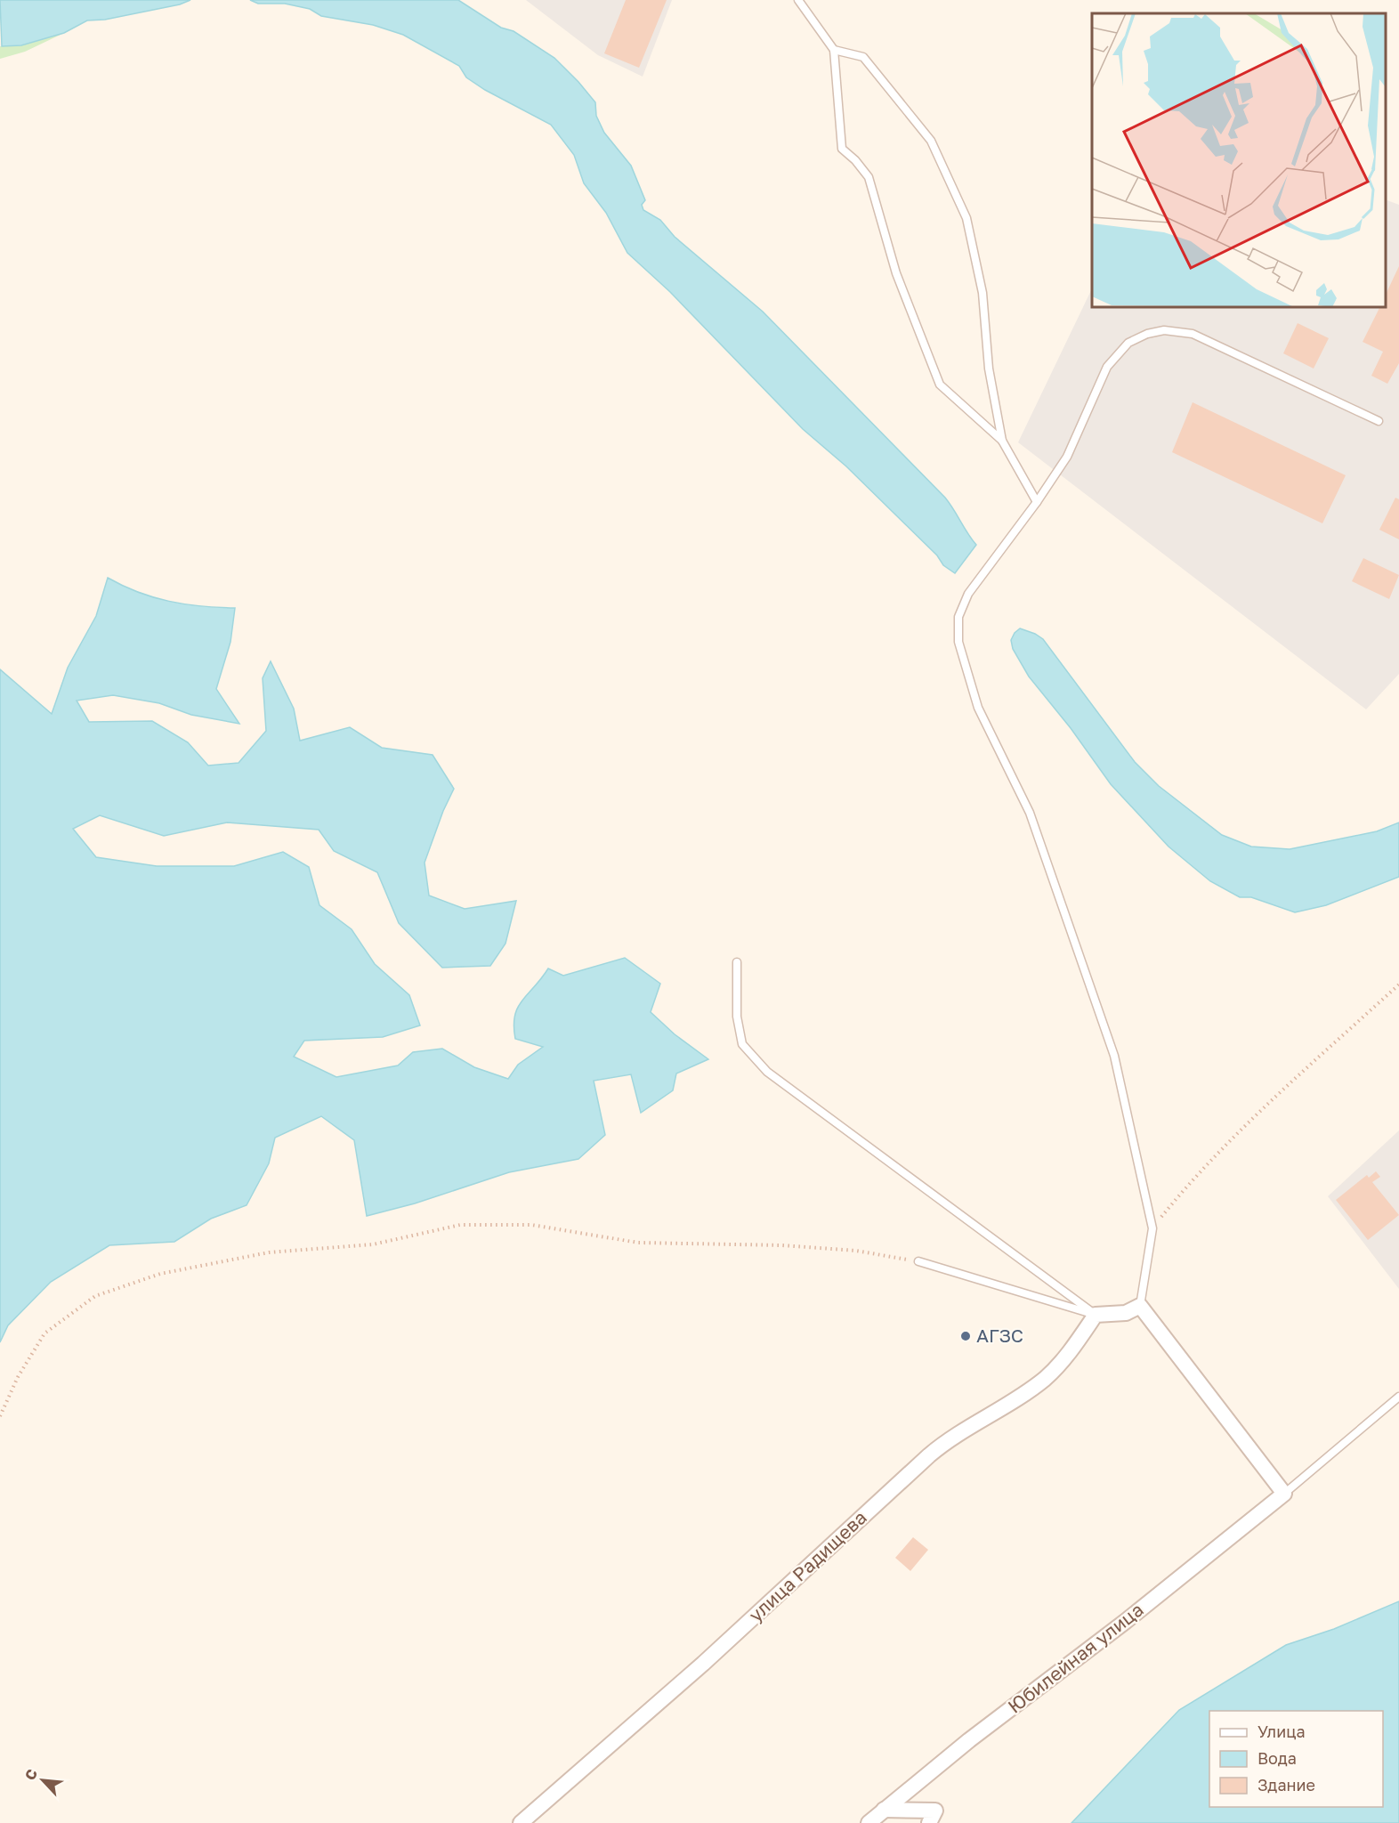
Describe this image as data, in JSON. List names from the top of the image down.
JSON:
{
  "streets": {
    "street": ["улица Радищева", "Юбилейная улица"]
  },
  "places": ["АГЗС"],
  "legend": ["Улица", "Вода", "Здание"],
  "north": "top left"
}
